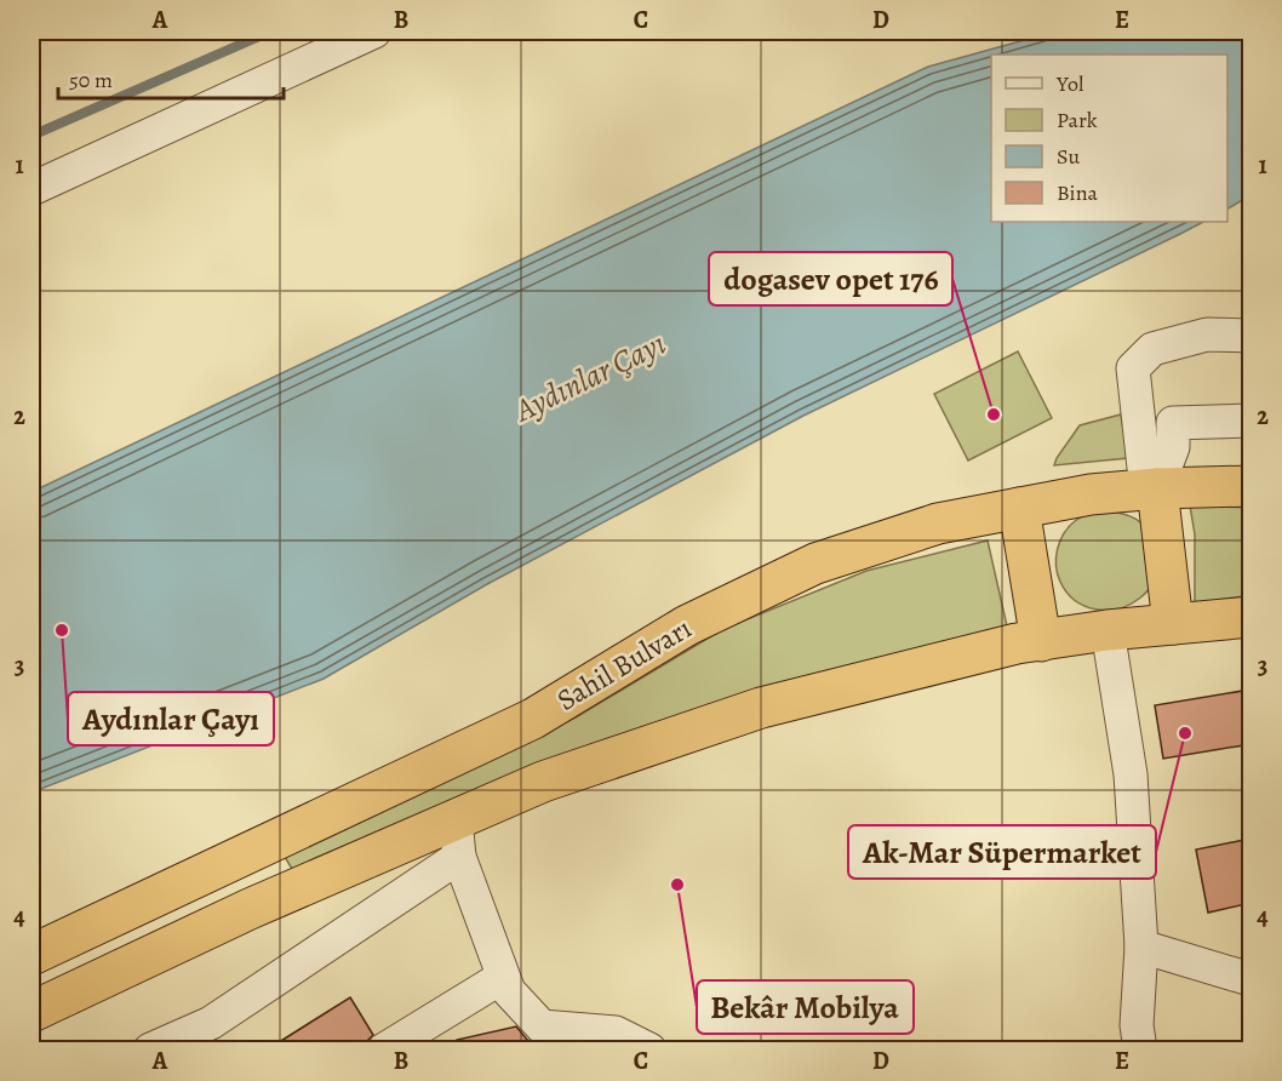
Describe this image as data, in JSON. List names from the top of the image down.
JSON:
{
  "streets": {
    "highway": ["Sahil Bulvarı"]
  },
  "water": ["Aydınlar Çayı"],
  "places": [
    "dogasev opet 176",
    "Aydınlar Çayı",
    "Ak-Mar Süpermarket",
    "Bekâr Mobilya"
  ],
  "legend": [
    "Yol",
    "Park",
    "Su",
    "Bina"
  ],
  "scale_bar": "50 m",
  "grid": {
    "columns": [
      "A",
      "B",
      "C",
      "D",
      "E"
    ],
    "rows": [
      "1",
      "2",
      "3",
      "4"
    ]
  }
}
